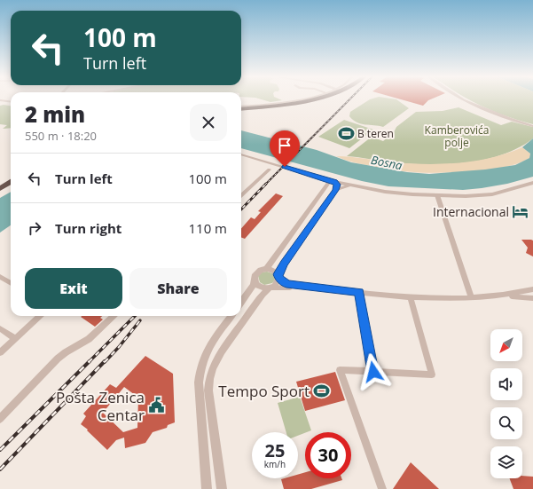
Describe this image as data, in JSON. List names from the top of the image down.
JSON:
{
  "water": ["Bosna"],
  "parks": ["Kamberovića polje"],
  "places": {
    "sports": ["B teren", "Tempo Sport"],
    "hotel": ["Internacional"],
    "public building": ["Pošta Zenica Centar"]
  },
  "north": "bottom left",
  "page": {
    "turn": ["100 m", "Turn left"],
    "heading": ["2 min", "550 m · 18:20"],
    "list": [
      {
        "name": "Turn left",
        "value": "100 m"
      },
      {
        "name": "Turn right",
        "value": "110 m"
      }
    ],
    "buttons": ["Exit", "Share"],
    "speed": "25 km/h",
    "limit": "30"
  }
}
